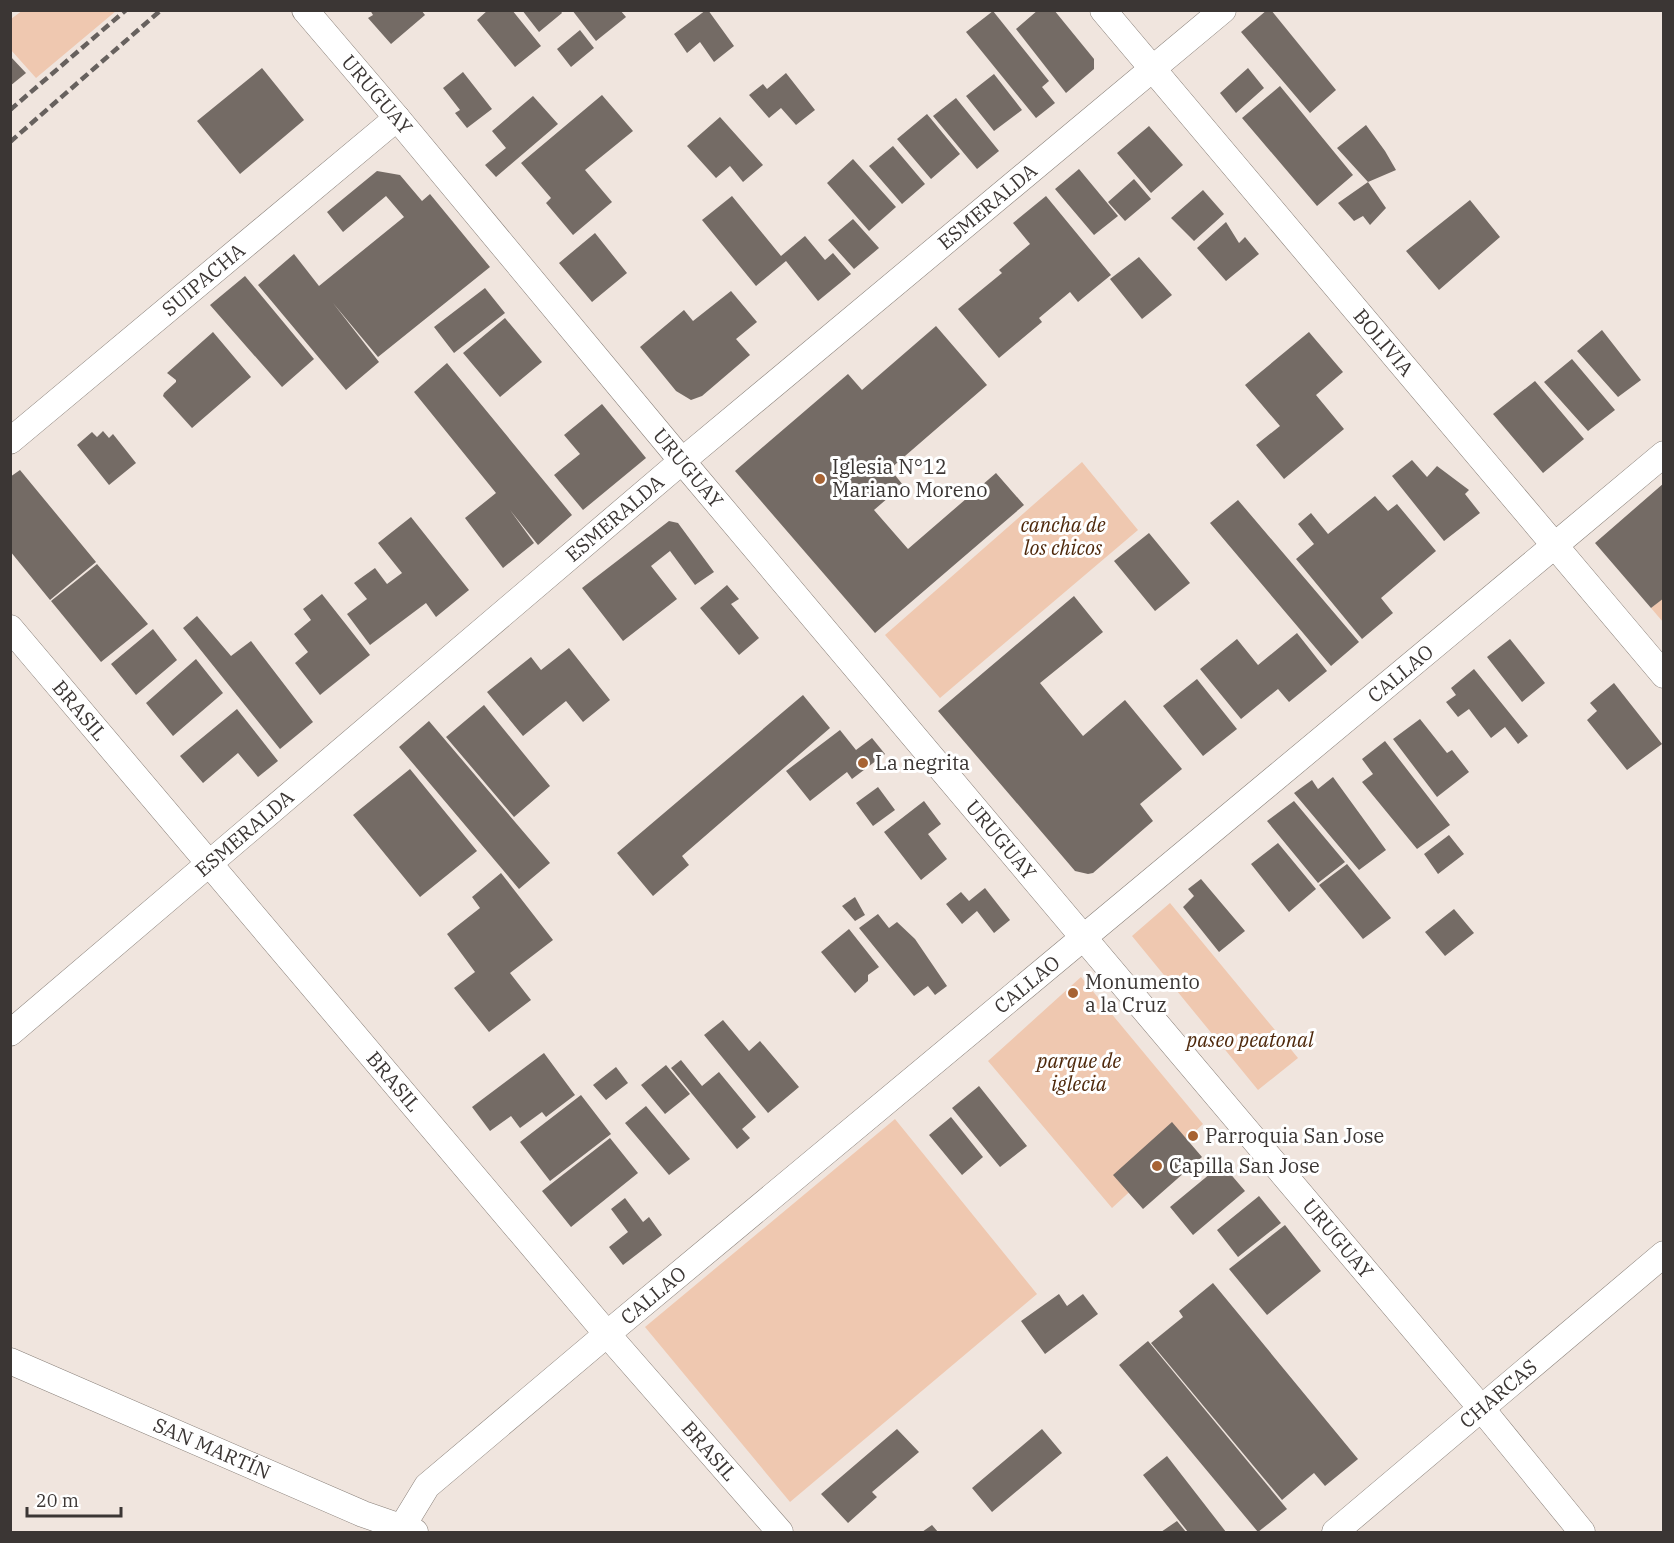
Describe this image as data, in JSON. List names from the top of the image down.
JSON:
{
  "streets": {
    "street": [
      "URUGUAY",
      "ESMERALDA",
      "SUIPACHA",
      "BOLIVIA",
      "CALLAO",
      "BRASIL",
      "CHARCAS",
      "SAN MARTÍN"
    ]
  },
  "crossings": [
    ["URUGUAY", "ESMERALDA"],
    ["URUGUAY", "SUIPACHA"],
    ["URUGUAY", "CALLAO"],
    ["URUGUAY", "CHARCAS"],
    ["ESMERALDA", "BOLIVIA"],
    ["ESMERALDA", "BRASIL"],
    ["BOLIVIA", "CALLAO"],
    ["CALLAO", "BRASIL"],
    ["CALLAO", "SAN MARTÍN"]
  ],
  "parks": ["cancha de los chicos", "paseo peatonal", "parque de iglecia"],
  "places": [
    "Iglesia N°12 Mariano Moreno",
    "La negrita",
    "Monumento a la Cruz",
    "Parroquia San Jose",
    "Capilla San Jose"
  ],
  "scale_bar": "20 m"
}
